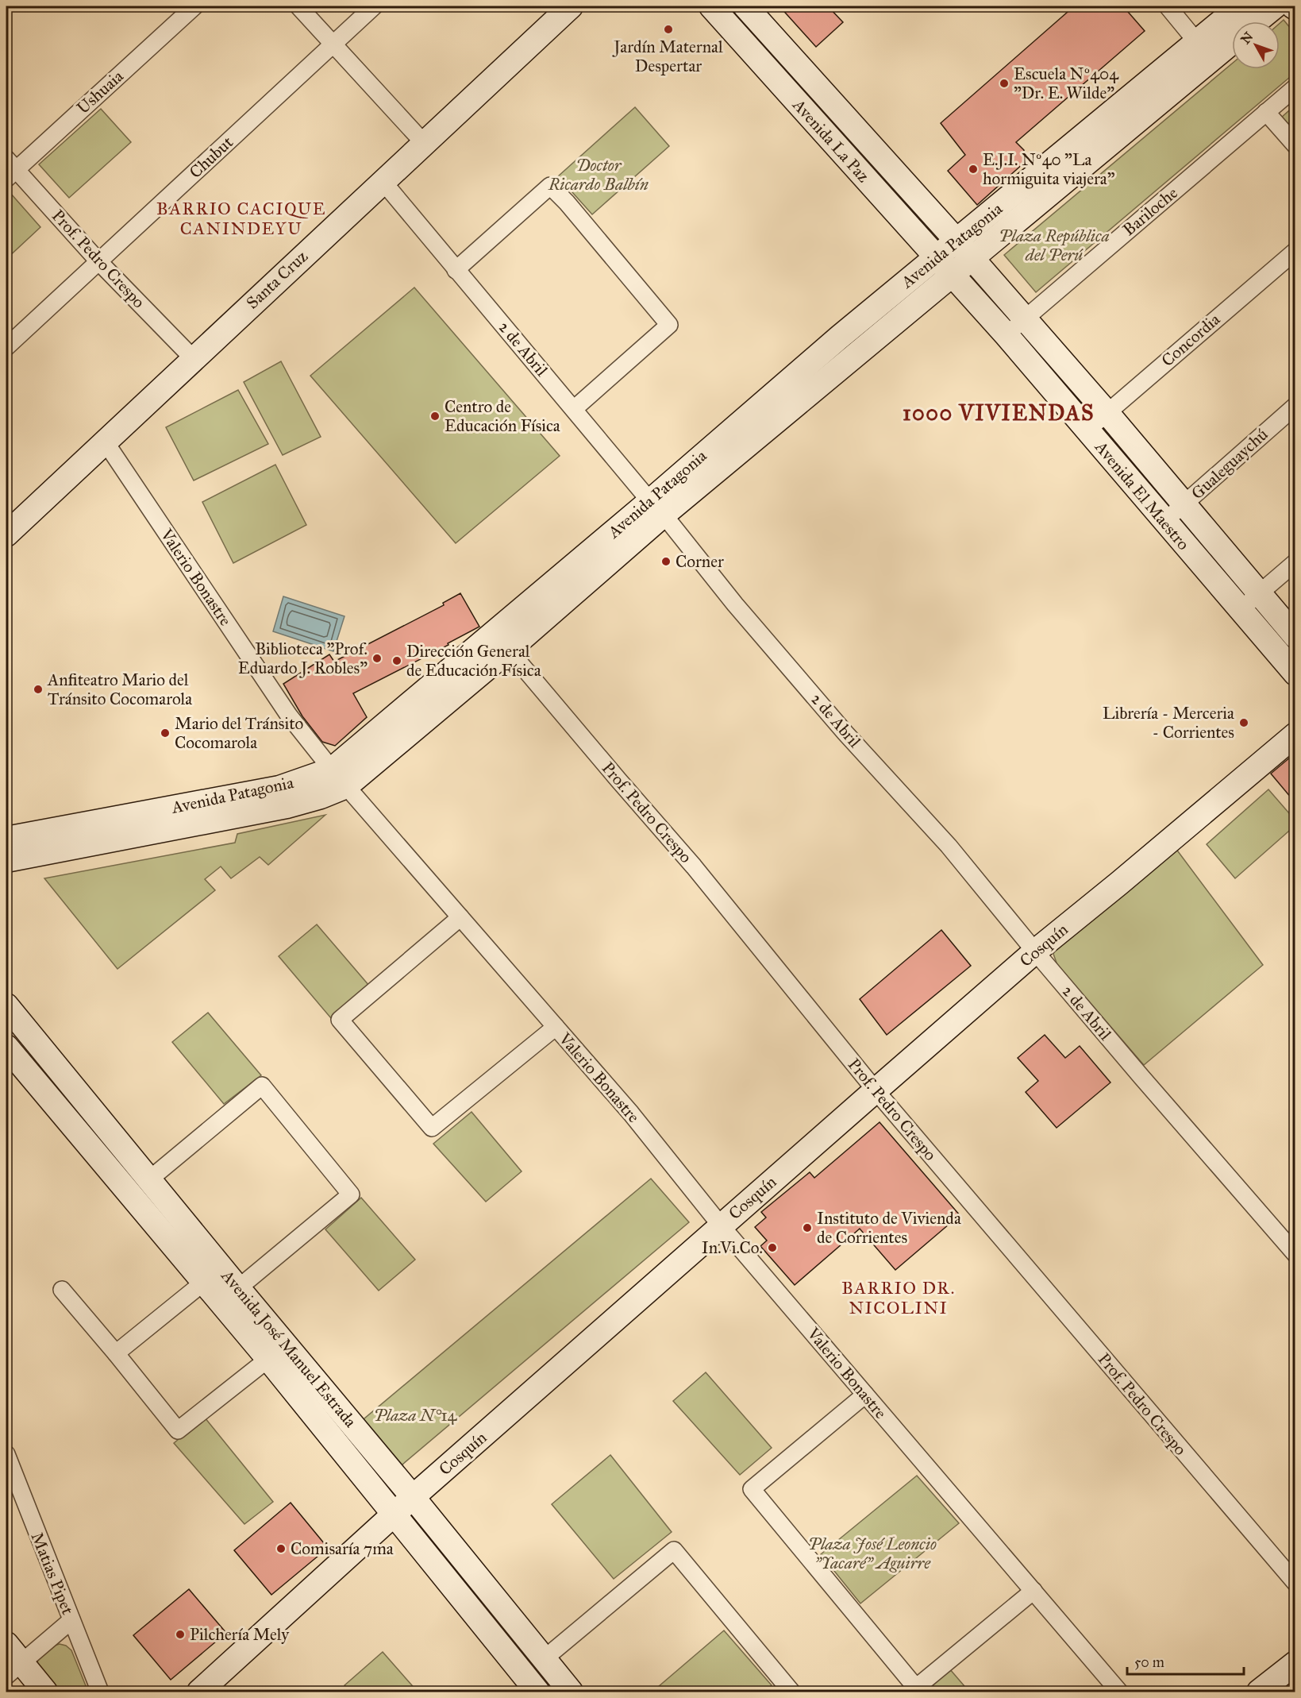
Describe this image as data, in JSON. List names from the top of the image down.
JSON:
{
  "streets": {
    "main road": [
      "Avenida La Paz",
      "Avenida Patagonia",
      "Santa Cruz",
      "Avenida El Maestro",
      "Cosquín",
      "Avenida José Manuel Estrada"
    ],
    "street": [
      "Ushuaia",
      "Chubut",
      "Bariloche",
      "Prof. Pedro Crespo",
      "Concordia",
      "2 de Abril",
      "Gualeguaychú",
      "Valerio Bonastre",
      "Matias Pipet"
    ]
  },
  "crossings": [
    ["Ushuaia", "Prof. Pedro Crespo"],
    ["Avenida La Paz", "Avenida Patagonia"],
    ["Avenida La Paz", "Avenida El Maestro"],
    ["Chubut", "Prof. Pedro Crespo"],
    ["Bariloche", "Avenida El Maestro"],
    ["Avenida Patagonia", "Prof. Pedro Crespo"],
    ["Avenida Patagonia", "2 de Abril"],
    ["Avenida Patagonia", "Avenida El Maestro"],
    ["Avenida Patagonia", "Valerio Bonastre"],
    ["Prof. Pedro Crespo", "Santa Cruz"],
    ["Prof. Pedro Crespo", "Cosquín"],
    ["Santa Cruz", "2 de Abril"],
    ["Santa Cruz", "Valerio Bonastre"],
    ["Concordia", "Avenida El Maestro"],
    ["2 de Abril", "Cosquín"],
    ["Gualeguaychú", "Avenida El Maestro"],
    ["Valerio Bonastre", "Cosquín"],
    ["Cosquín", "Avenida José Manuel Estrada"]
  ],
  "districts": ["BARRIO CACIQUE CANINDEYU", "1000 VIVIENDAS", "BARRIO DR. NICOLINI"],
  "parks": [
    "Doctor Ricardo Balbín",
    "Plaza República del Perú",
    "Plaza N°14",
    "Plaza José Leoncio \"Yacaré\" Aguirre"
  ],
  "places": [
    "Jardín Maternal Despertar",
    "Escuela Nº404 \"Dr. E. Wilde\"",
    "E.J.I. Nº40 \"La hormiguita viajera\"",
    "Centro de Educación Física",
    "Corner",
    "Biblioteca \"Prof. Eduardo J. Robles\"",
    "Dirección General de Educación Física",
    "Anfiteatro Mario del Tránsito Cocomarola",
    "Librería - Merceria - Corrientes",
    "Mario del Tránsito Cocomarola",
    "Instituto de Vivienda de Corrientes",
    "In.Vi.Co.",
    "Comisaría 7ma",
    "Pilchería Mely"
  ],
  "scale_bar": "50 m",
  "north": "top left"
}
